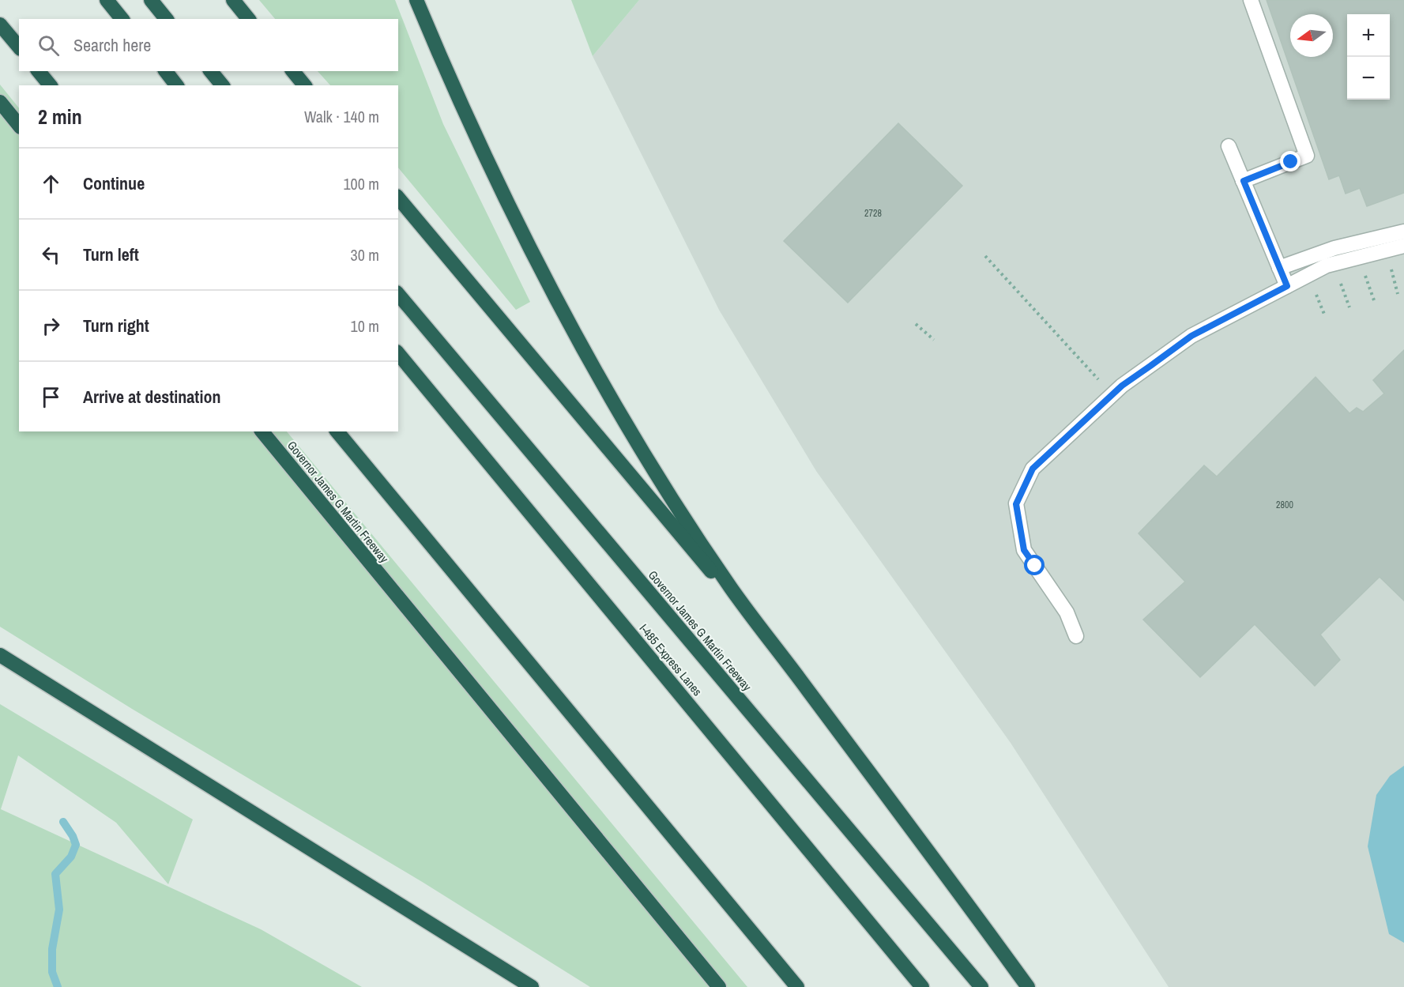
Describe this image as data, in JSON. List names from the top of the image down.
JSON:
{
  "streets": {
    "highway": ["Governor James G Martin Freeway", "I-485 Express Lanes"]
  },
  "house_numbers": ["2728", "2800"],
  "north": "left",
  "page": {
    "map_buttons": ["+", "−"],
    "search": "Search here",
    "heading": ["2 min", "Walk · 140 m"],
    "list": [
      ["Continue", "100 m"],
      ["Turn left", "30 m"],
      ["Turn right", "10 m"],
      "Arrive at destination"
    ]
  }
}
